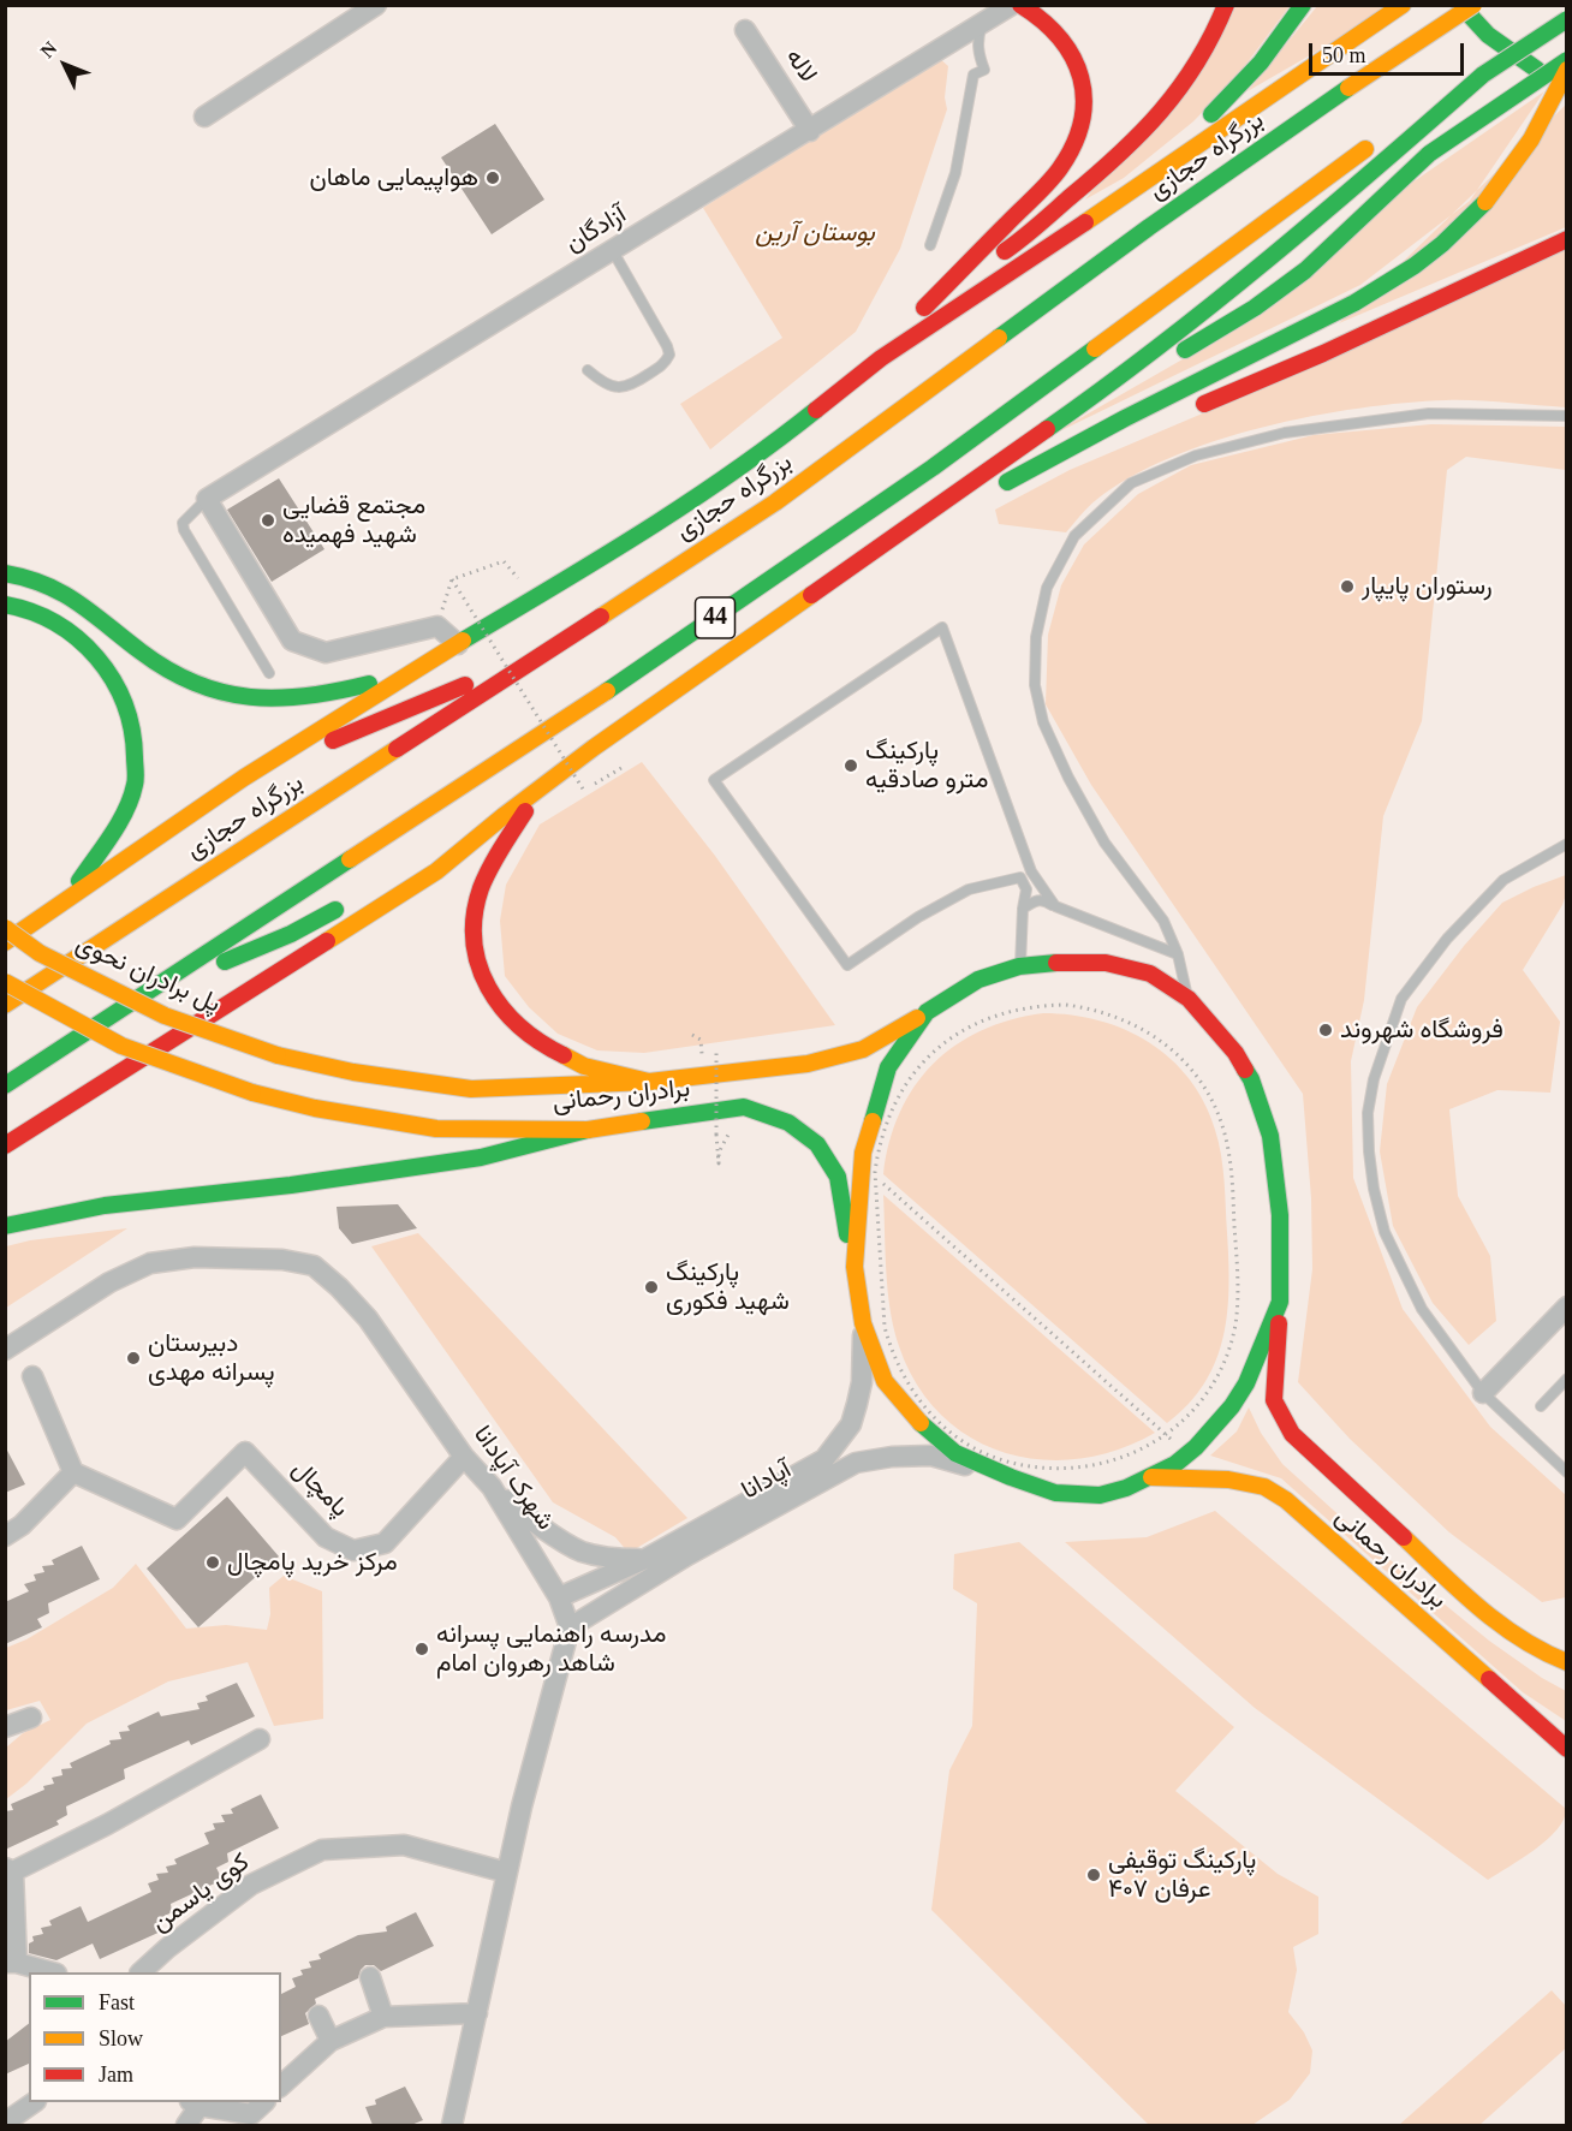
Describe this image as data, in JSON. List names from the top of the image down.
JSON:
{
  "streets": {
    "main road": [
      "بزرگراه حجازی",
      "44",
      "پل برادران نحوی",
      "برادران رحمانی"
    ],
    "street": [
      "لاله",
      "آزادگان",
      "شهرک آپادانا",
      "آپادانا",
      "پامچال",
      "کوی یاسمن"
    ]
  },
  "crossings": [
    ["لاله", "آزادگان"],
    ["پل برادران نحوی", "برادران رحمانی"],
    ["شهرک آپادانا", "آپادانا"],
    ["شهرک آپادانا", "پامچال"]
  ],
  "parks": ["بوستان آرین"],
  "places": [
    "هواپیمایی ماهان",
    "مجتمع قضایی شهید فهمیده",
    "رستوران پایپار",
    "پارکینگ مترو صادقیه",
    "فروشگاه شهروند",
    "پارکینگ شهید فکوری",
    "دبیرستان پسرانه مهدی",
    "مرکز خرید پامچال",
    "مدرسه راهنمایی پسرانه شاهد رهروان امام",
    "پارکینگ توقیفی عرفان ۴۰۷"
  ],
  "legend": ["Fast", "Slow", "Jam"],
  "scale_bar": "50 m",
  "north": "top left"
}
